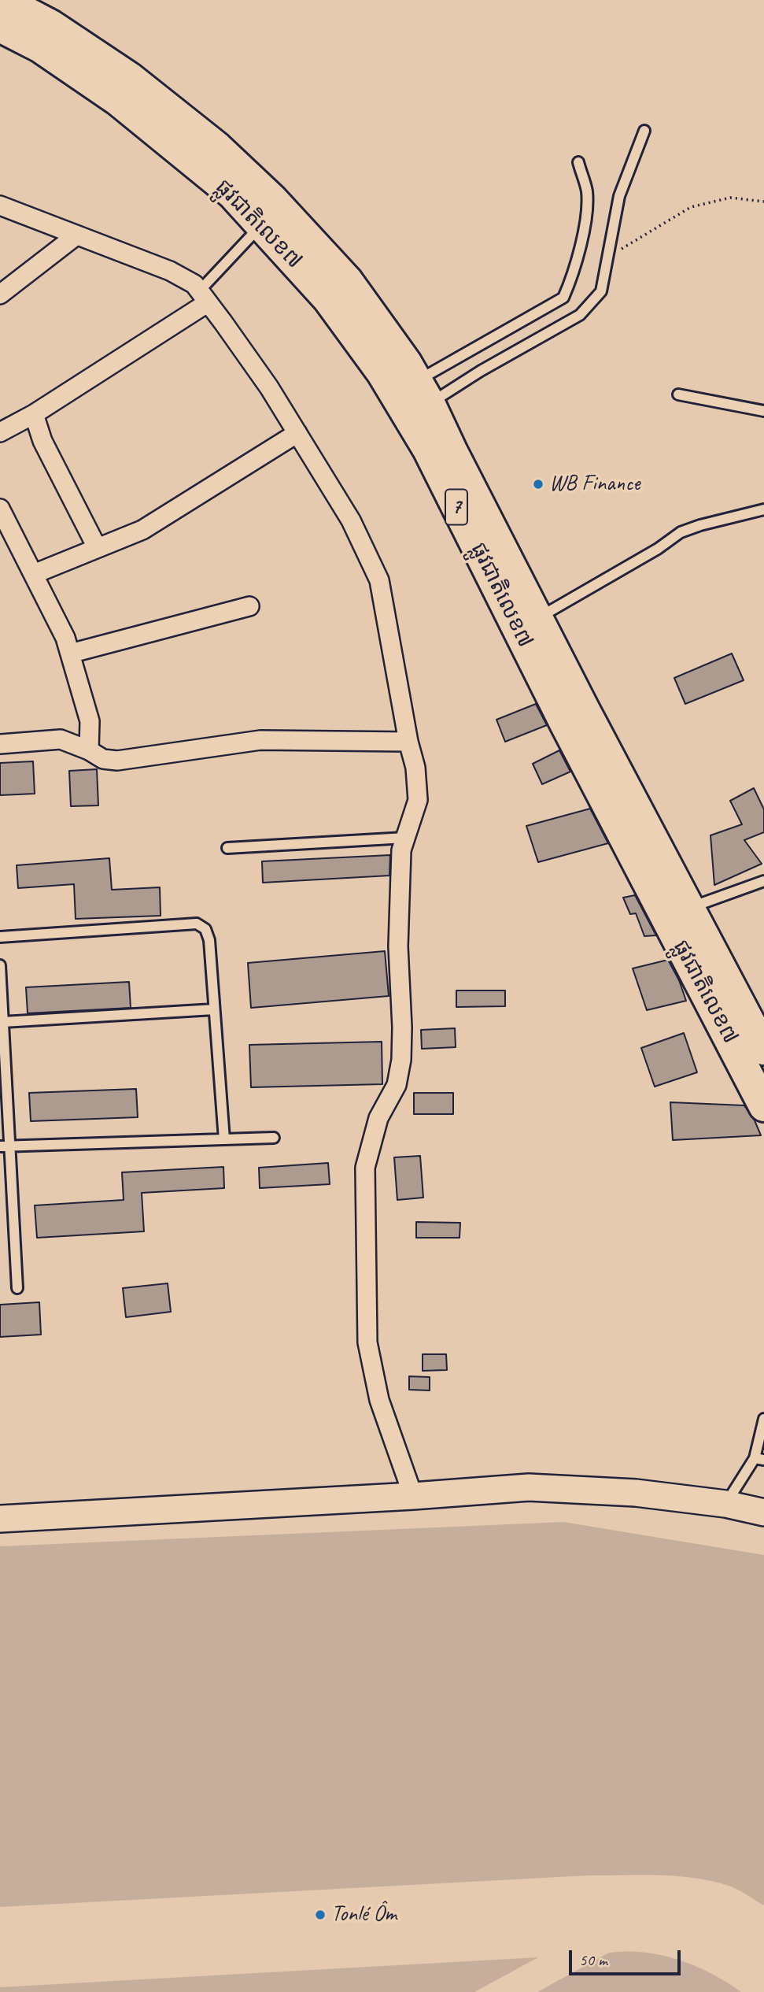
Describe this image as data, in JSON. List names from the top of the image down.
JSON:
{
  "streets": {
    "highway": ["ផ្លូវជាតិលេខ៧", "7"]
  },
  "places": ["WB Finance", "Tonlé Ôm"],
  "scale_bar": "50 m"
}
